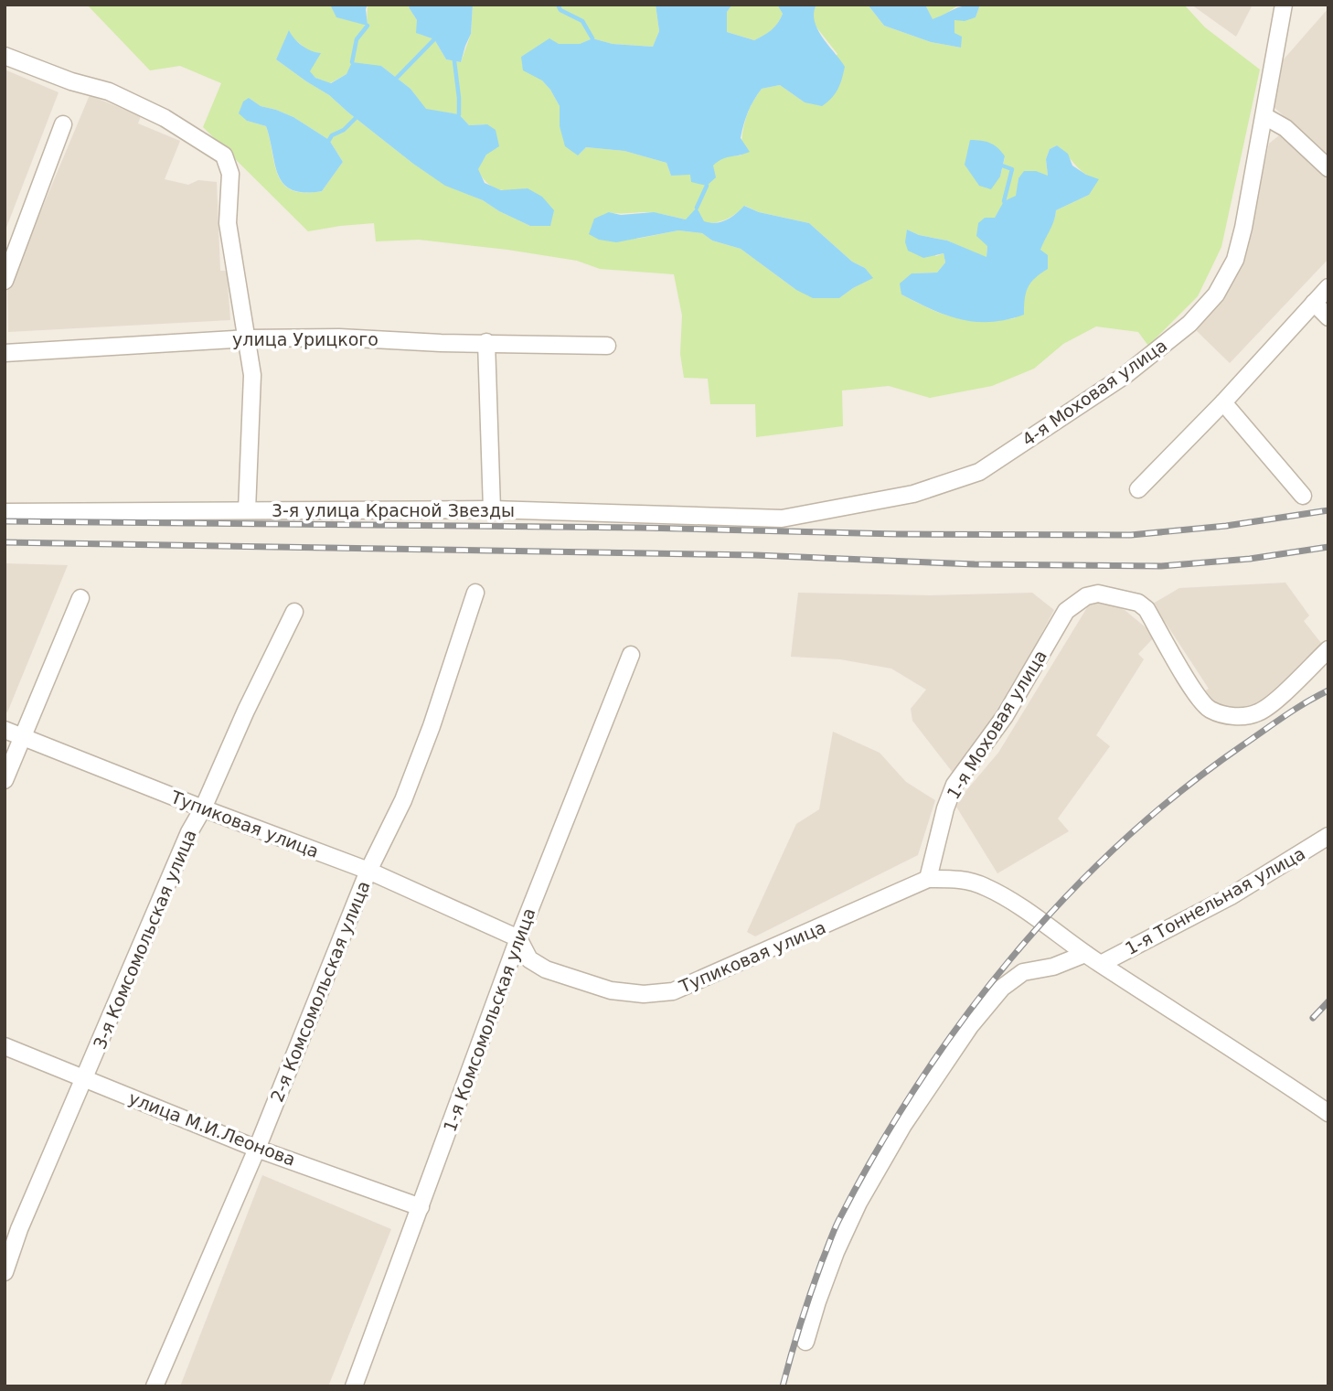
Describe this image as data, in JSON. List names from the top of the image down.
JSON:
{
  "streets": {
    "street": [
      "улица Урицкого",
      "4-я Моховая улица",
      "3-я улица Красной Звезды",
      "1-я Моховая улица",
      "Тупиковая улица",
      "1-я Тоннельная улица",
      "3-я Комсомольская улица",
      "2-я Комсомольская улица",
      "1-я Комсомольская улица",
      "улица М.И.Леонова"
    ]
  },
  "crossings": [
    ["4-я Моховая улица", "3-я улица Красной Звезды"],
    ["1-я Моховая улица", "Тупиковая улица"],
    ["Тупиковая улица", "1-я Тоннельная улица"],
    ["Тупиковая улица", "3-я Комсомольская улица"],
    ["Тупиковая улица", "2-я Комсомольская улица"],
    ["Тупиковая улица", "1-я Комсомольская улица"],
    ["3-я Комсомольская улица", "улица М.И.Леонова"],
    ["2-я Комсомольская улица", "улица М.И.Леонова"],
    ["1-я Комсомольская улица", "улица М.И.Леонова"]
  ]
}
